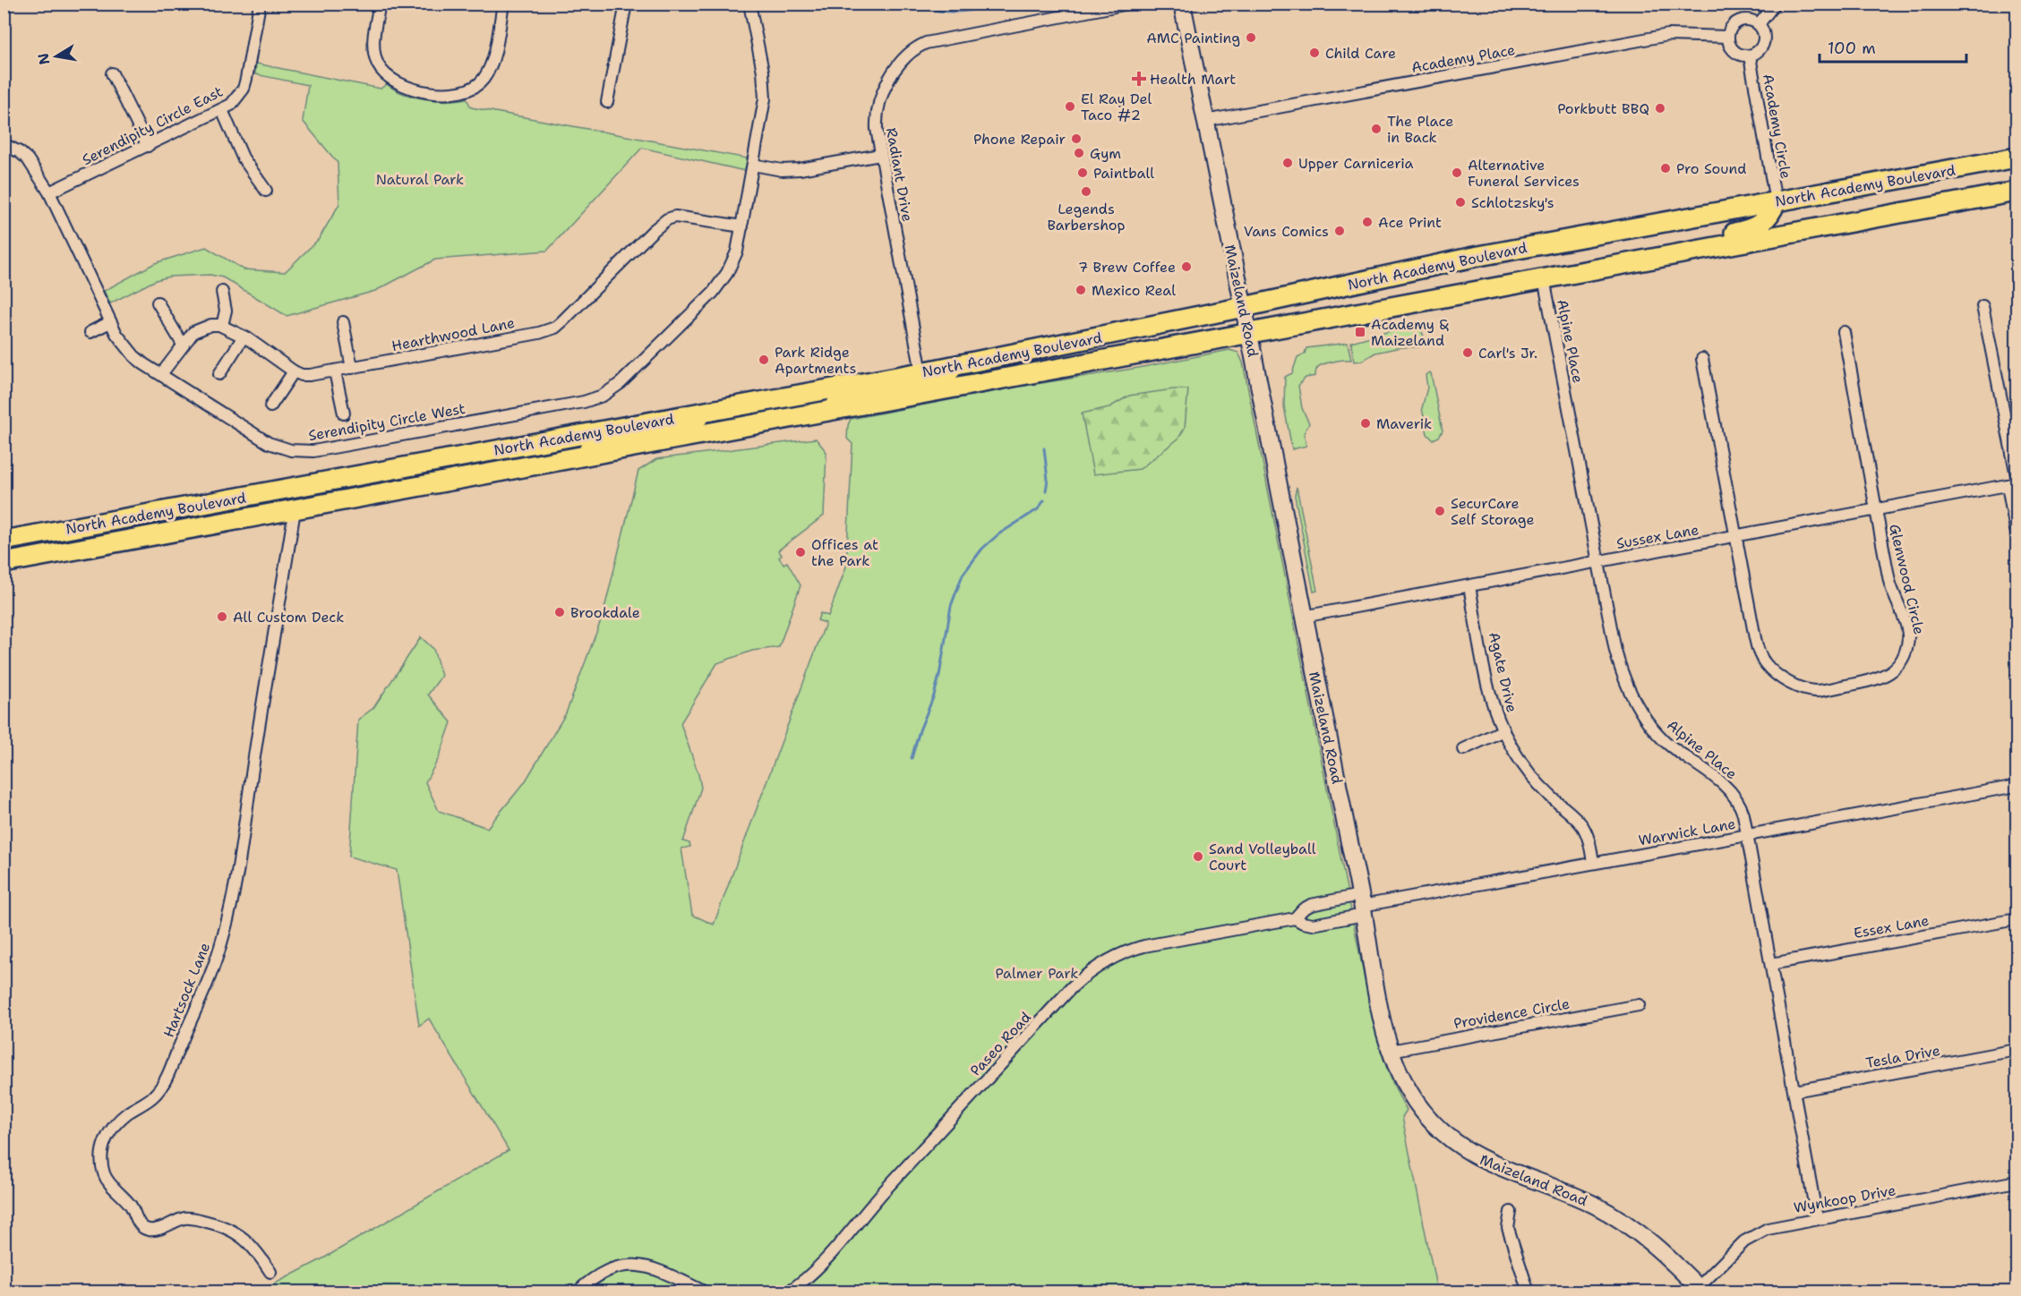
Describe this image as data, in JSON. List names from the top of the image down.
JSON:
{
  "streets": {
    "highway": ["North Academy Boulevard"],
    "main road": ["Maizeland Road"],
    "street": [
      "Academy Place",
      "Serendipity Circle East",
      "Academy Circle",
      "Radiant Drive",
      "Hearthwood Lane",
      "Alpine Place",
      "Serendipity Circle West",
      "Sussex Lane",
      "Glenwood Circle",
      "Agate Drive",
      "Warwick Lane",
      "Essex Lane",
      "Hartsock Lane",
      "Providence Circle",
      "Paseo Road",
      "Tesla Drive",
      "Wynkoop Drive"
    ]
  },
  "crossings": [
    ["Academy Place", "Academy Circle"],
    ["Academy Place", "Maizeland Road"],
    ["Serendipity Circle East", "Serendipity Circle West"],
    ["Academy Circle", "North Academy Boulevard"],
    ["Radiant Drive", "North Academy Boulevard"],
    ["North Academy Boulevard", "Maizeland Road"],
    ["North Academy Boulevard", "Alpine Place"],
    ["North Academy Boulevard", "Hartsock Lane"],
    ["Maizeland Road", "Sussex Lane"],
    ["Maizeland Road", "Warwick Lane"],
    ["Maizeland Road", "Providence Circle"],
    ["Maizeland Road", "Paseo Road"],
    ["Maizeland Road", "Wynkoop Drive"],
    ["Hearthwood Lane", "Serendipity Circle West"],
    ["Alpine Place", "Sussex Lane"],
    ["Alpine Place", "Warwick Lane"],
    ["Alpine Place", "Essex Lane"],
    ["Alpine Place", "Tesla Drive"],
    ["Alpine Place", "Wynkoop Drive"],
    ["Sussex Lane", "Glenwood Circle"],
    ["Sussex Lane", "Agate Drive"],
    ["Agate Drive", "Warwick Lane"],
    ["Warwick Lane", "Paseo Road"]
  ],
  "parks": ["Natural Park", "Palmer Park"],
  "places": {
    "other": [
      "AMC Painting",
      "Child Care",
      "El Ray Del Taco #2",
      "Porkbutt BBQ",
      "The Place in Back",
      "Phone Repair",
      "Gym",
      "Upper Carniceria",
      "Pro Sound",
      "Paintball",
      "Alternative Funeral Services",
      "Legends Barbershop",
      "Schlotzsky's",
      "Ace Print",
      "Vans Comics",
      "7 Brew Coffee",
      "Mexico Real",
      "Carl's Jr.",
      "Park Ridge Apartments",
      "Maverik",
      "SecurCare Self Storage",
      "Offices at the Park",
      "Brookdale",
      "All Custom Deck",
      "Sand Volleyball Court"
    ],
    "health": ["Health Mart"],
    "transit": ["Academy & Maizeland"]
  },
  "scale_bar": "100 m",
  "north": "left"
}
